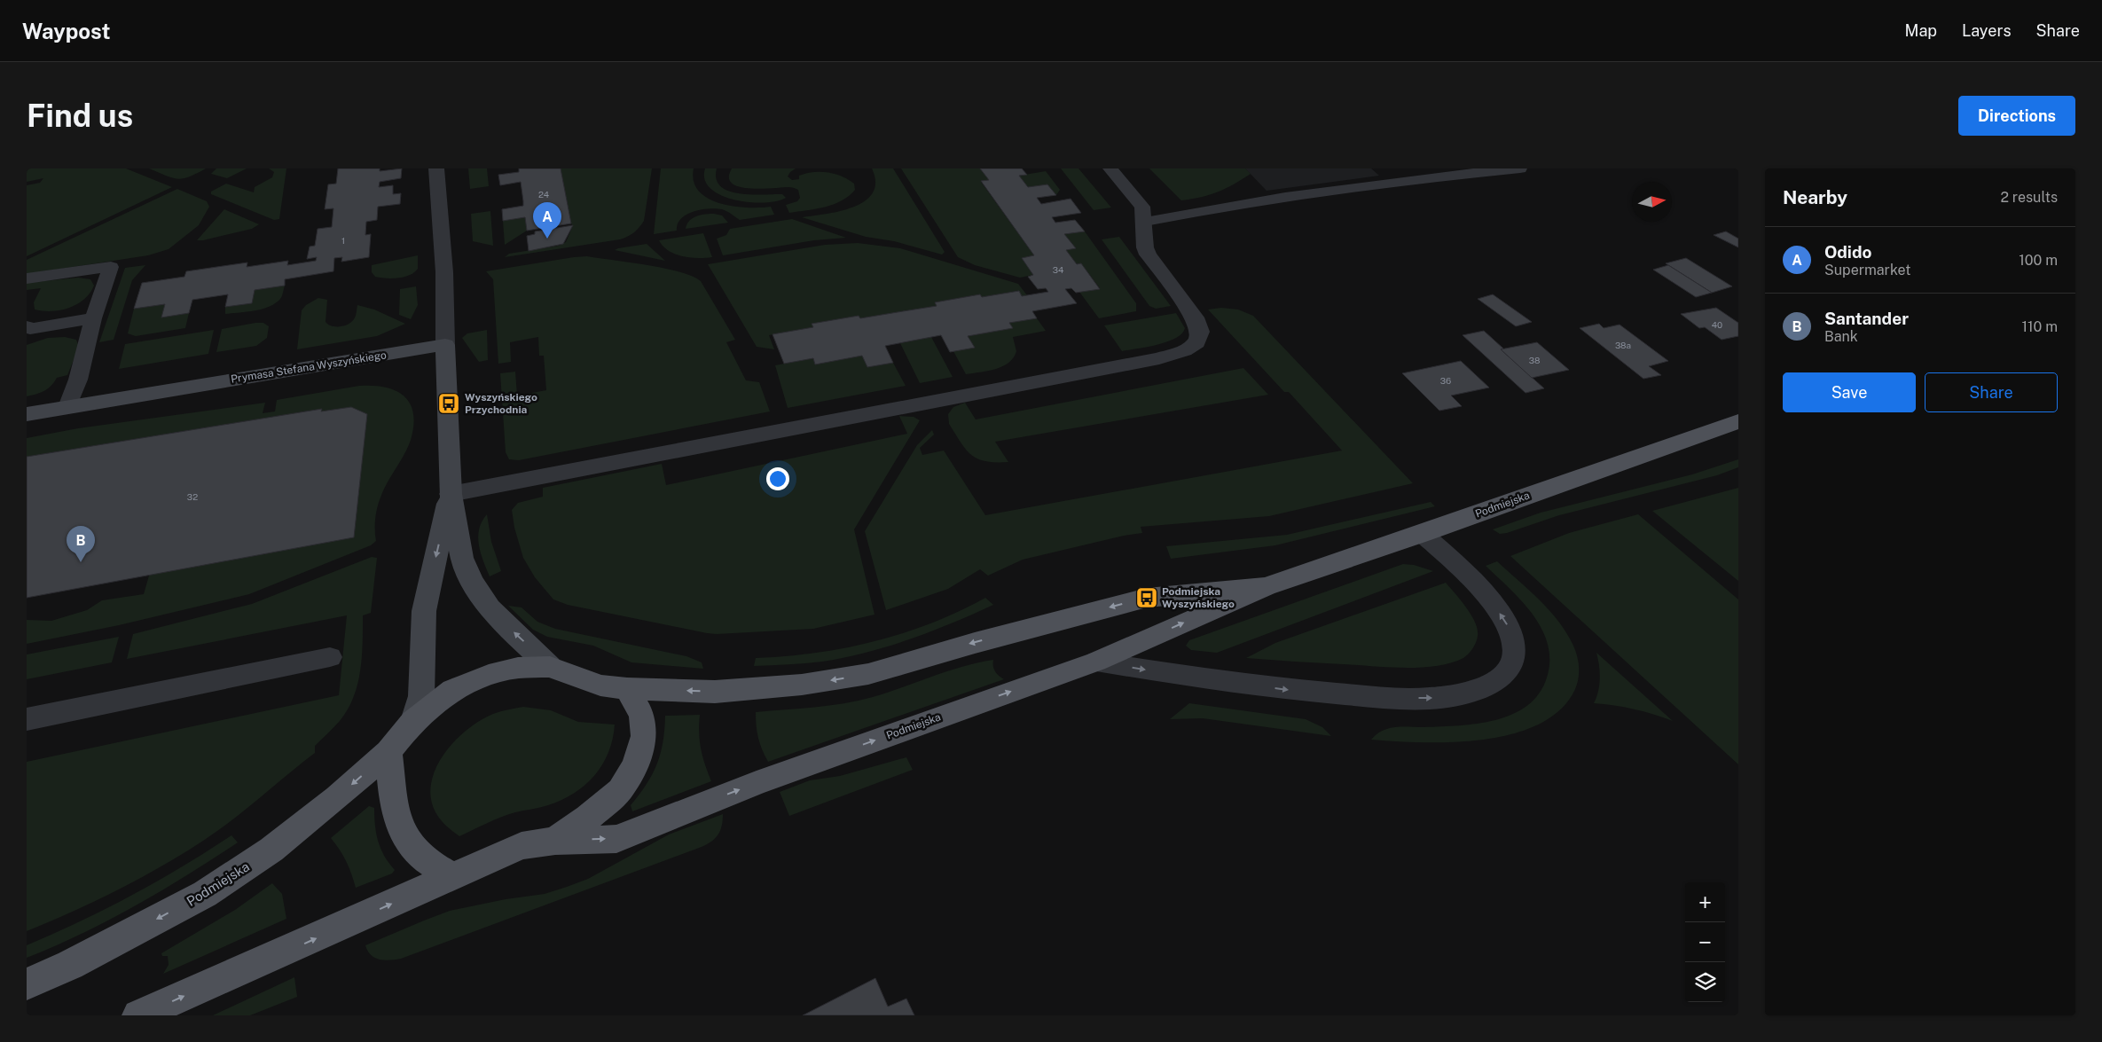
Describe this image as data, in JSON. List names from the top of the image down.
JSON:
{
  "streets": {
    "main road": ["Podmiejska"],
    "street": ["Prymasa Stefana Wyszyńskiego"]
  },
  "places": {
    "bus stop": ["Wyszyńskiego Przychodnia", "Podmiejska Wyszyńskiego"]
  },
  "house_numbers": [
    "24",
    "1",
    "34",
    "40",
    "38a",
    "38",
    "36",
    "32"
  ],
  "north": "right",
  "page": {
    "header": "Waypost",
    "nav": ["Map", "Layers", "Share"],
    "buttons": [
      "Directions",
      ["Save", "Share"]
    ],
    "title": "Find us",
    "heading": ["Nearby", "2 results"],
    "pins": ["A", "B"],
    "list": [
      {
        "mark": "A",
        "name": "Odido",
        "note": "Supermarket",
        "value": "100 m"
      },
      {
        "mark": "B",
        "name": "Santander",
        "note": "Bank",
        "value": "110 m"
      }
    ],
    "map_buttons": ["+", "−"]
  }
}
